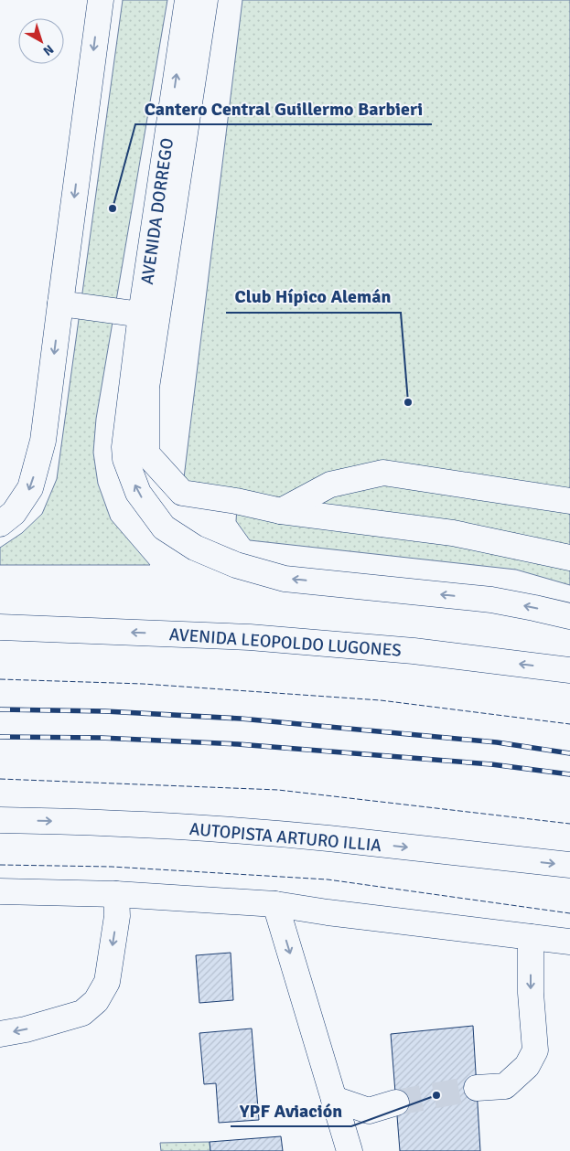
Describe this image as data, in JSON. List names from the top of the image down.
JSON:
{
  "streets": {
    "main road": ["AVENIDA DORREGO", "AVENIDA LEOPOLDO LUGONES", "AUTOPISTA ARTURO ILLIA"]
  },
  "places": ["Cantero Central Guillermo Barbieri", "Club Hípico Alemán", "YPF Aviación"],
  "north": "bottom right"
}
